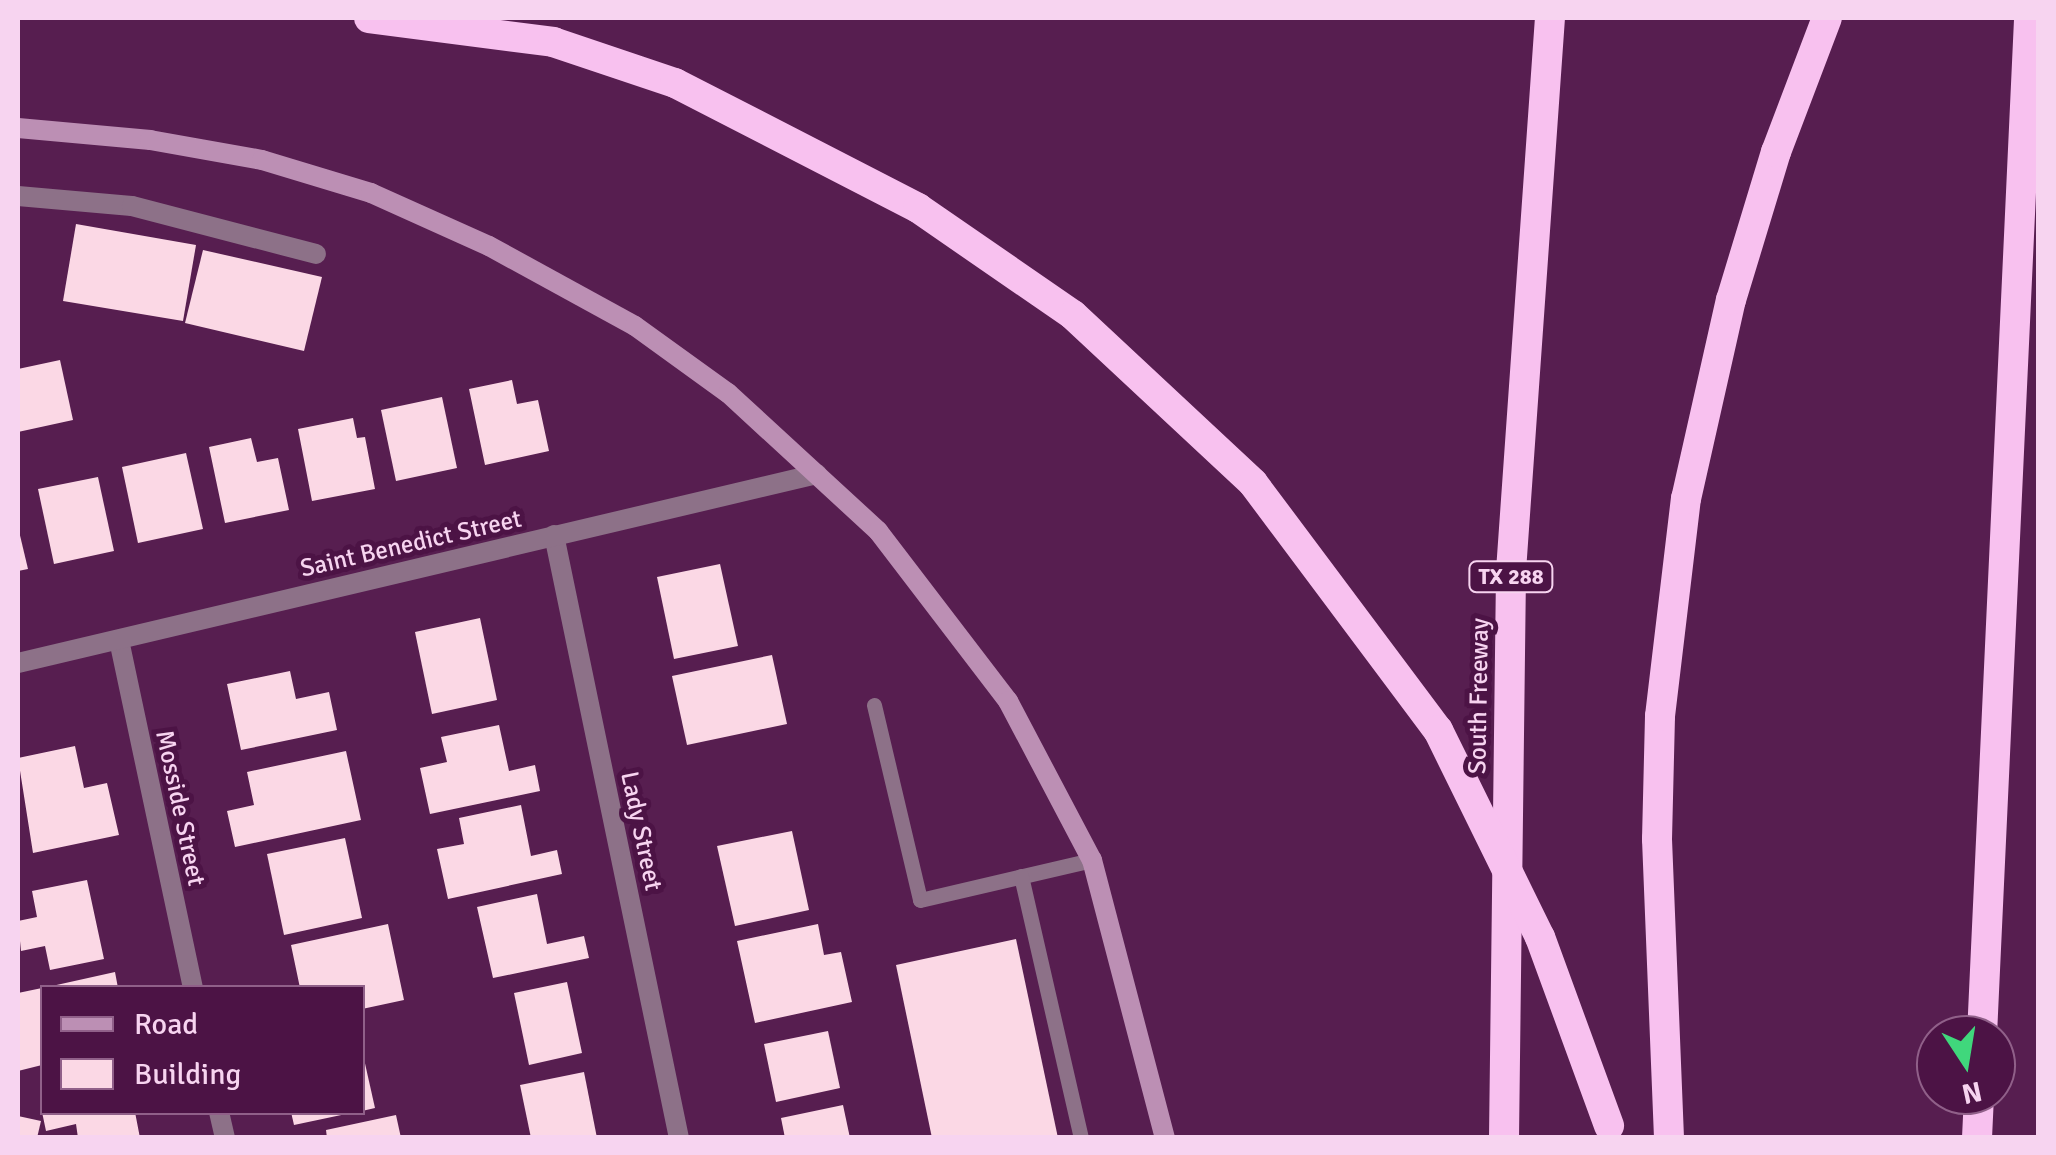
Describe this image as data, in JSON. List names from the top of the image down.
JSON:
{
  "streets": {
    "highway": ["TX 288", "South Freeway"],
    "street": ["Saint Benedict Street", "Mosside Street", "Lady Street"]
  },
  "crossings": [
    ["Saint Benedict Street", "Mosside Street"],
    ["Saint Benedict Street", "Lady Street"]
  ],
  "legend": ["Road", "Building"],
  "north": "bottom"
}
